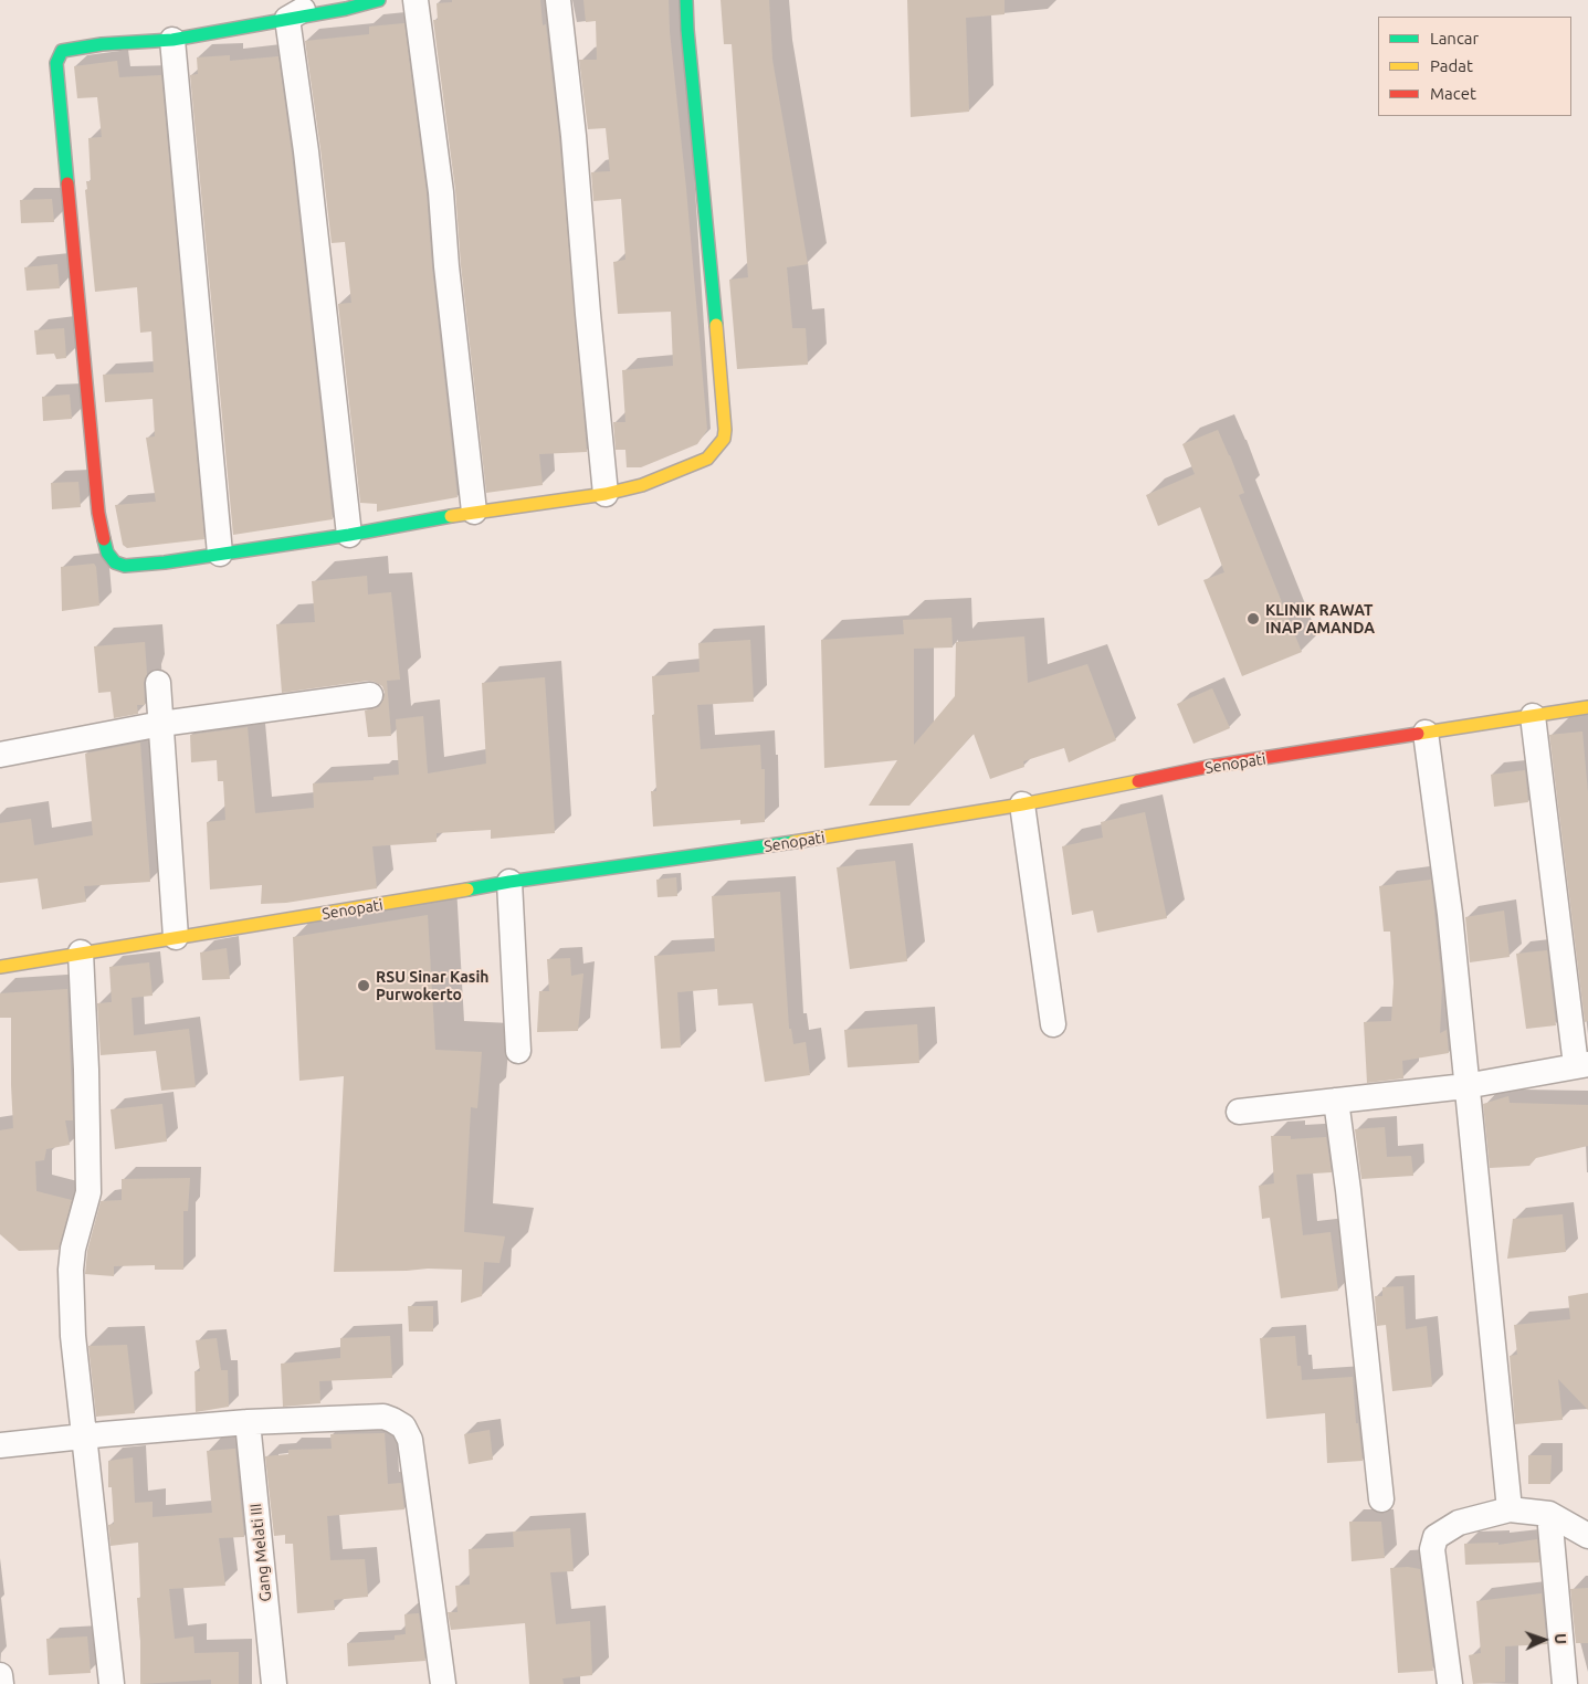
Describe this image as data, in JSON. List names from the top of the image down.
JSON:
{
  "streets": {
    "street": ["Senopati", "Gang Melati III"]
  },
  "places": ["KLINIK RAWAT INAP AMANDA", "RSU Sinar Kasih Purwokerto"],
  "legend": ["Lancar", "Padat", "Macet"],
  "north": "right"
}
